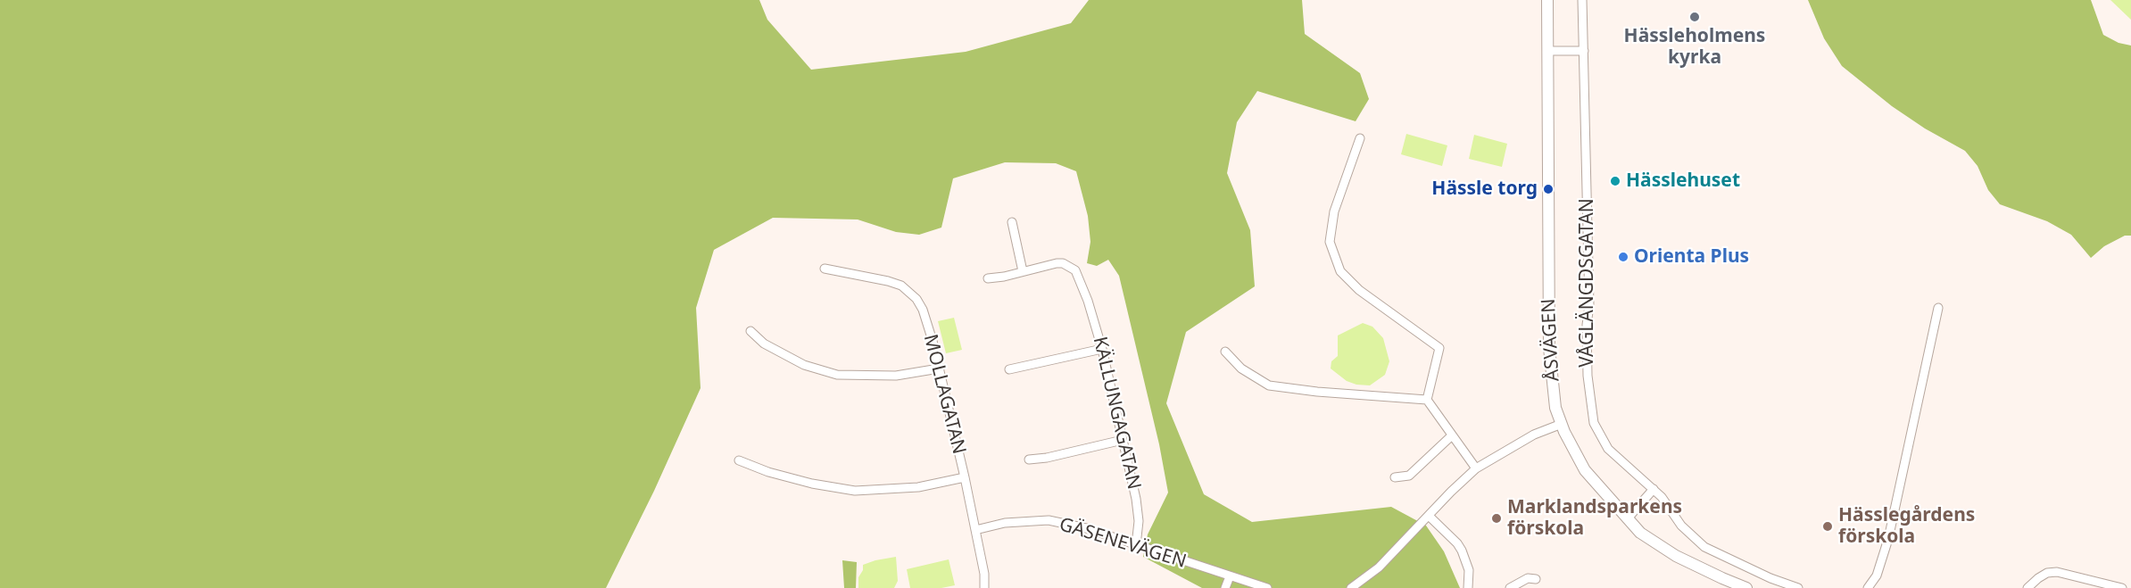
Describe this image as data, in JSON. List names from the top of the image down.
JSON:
{
  "streets": {
    "street": [
      "VÅGLÄNGDSGATAN",
      "ÅSVÄGEN",
      "MOLLAGATAN",
      "KÄLLUNGAGATAN",
      "GÄSENEVÄGEN"
    ]
  },
  "crossings": [
    ["MOLLAGATAN", "GÄSENEVÄGEN"],
    ["KÄLLUNGAGATAN", "GÄSENEVÄGEN"]
  ],
  "places": [
    "Hässleholmens kyrka",
    "Hässlehuset",
    "Hässle torg",
    "Orienta Plus",
    "Marklandsparkens förskola",
    "Hässlegårdens förskola"
  ]
}
